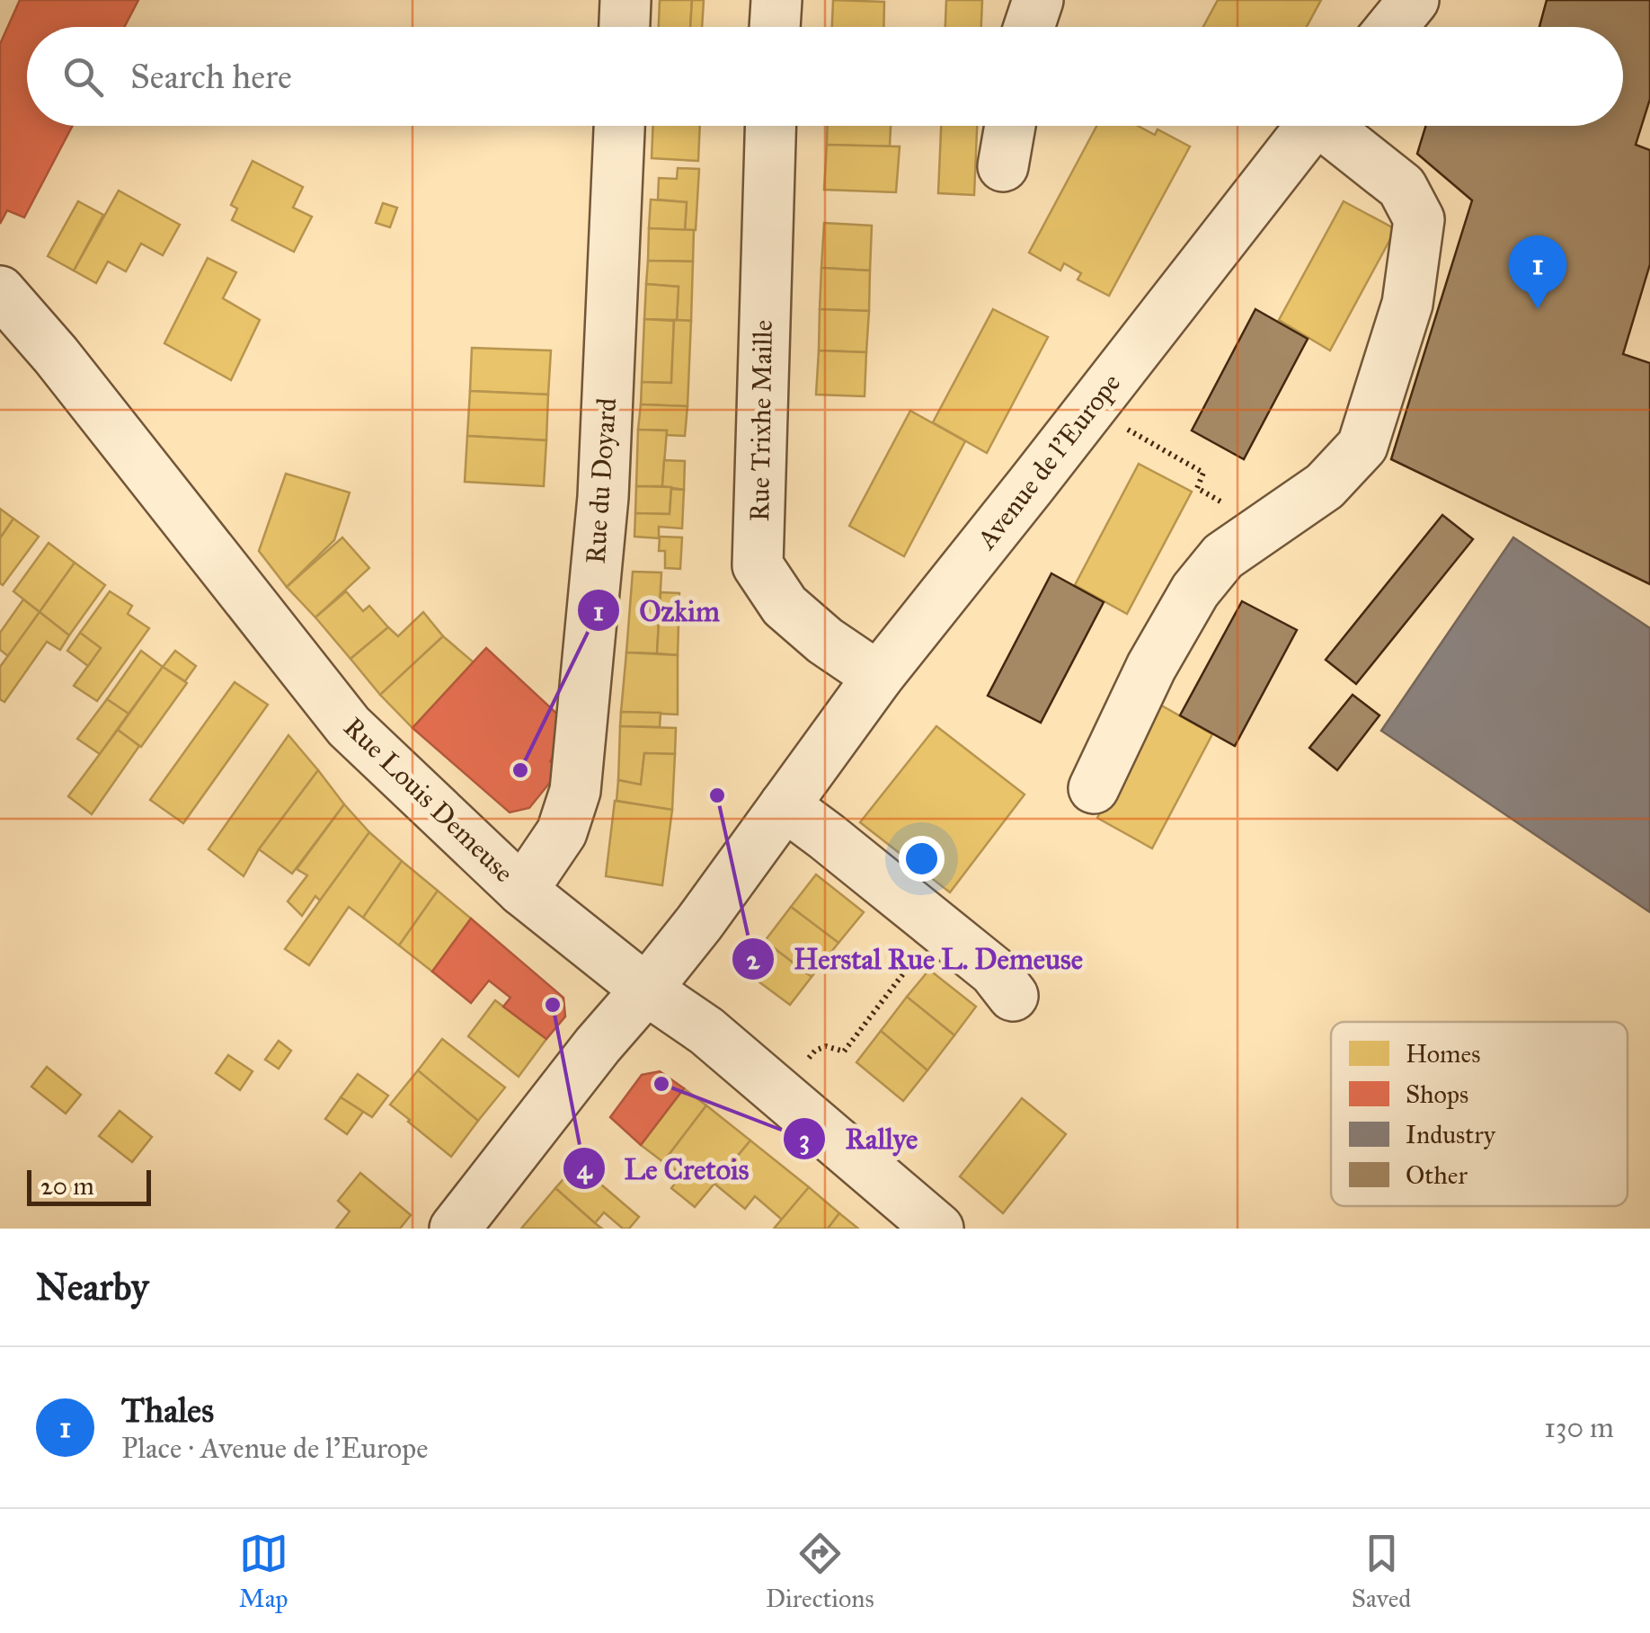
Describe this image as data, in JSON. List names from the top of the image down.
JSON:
{
  "streets": {
    "street": [
      "Rue Trixhe Maille",
      "Avenue de l'Europe",
      "Rue du Doyard",
      "Rue Louis Demeuse"
    ]
  },
  "crossings": [
    ["Rue Trixhe Maille", "Avenue de l'Europe"],
    ["Avenue de l'Europe", "Rue Louis Demeuse"],
    ["Rue du Doyard", "Rue Louis Demeuse"]
  ],
  "places": [
    "Ozkim",
    "Herstal Rue L. Demeuse",
    "Le Cretois",
    "Rallye"
  ],
  "legend": [
    "Homes",
    "Shops",
    "Industry",
    "Other"
  ],
  "scale_bar": "20 m",
  "page": {
    "search": "Search here",
    "pins": "1",
    "scale": "20 m",
    "heading": "Nearby",
    "list": [
      {
        "mark": "1",
        "name": "Thales",
        "note": "Place · Avenue de l'Europe",
        "value": "130 m"
      }
    ],
    "nav": ["Map", "Directions", "Saved"]
  }
}
